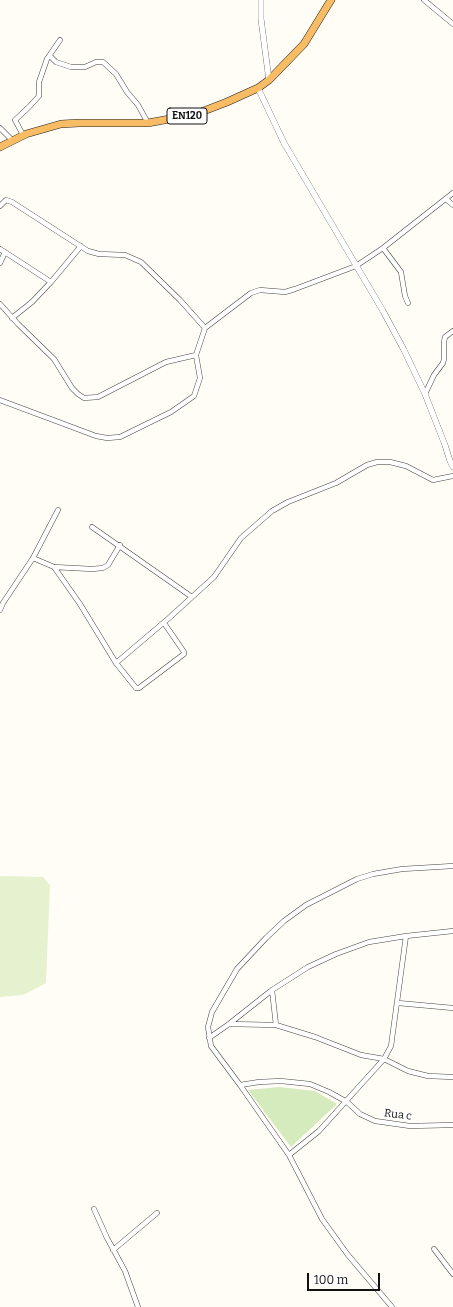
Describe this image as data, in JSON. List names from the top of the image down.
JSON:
{
  "streets": {
    "highway": ["EN120"],
    "street": ["Rua c"]
  },
  "scale_bar": "100 m"
}
